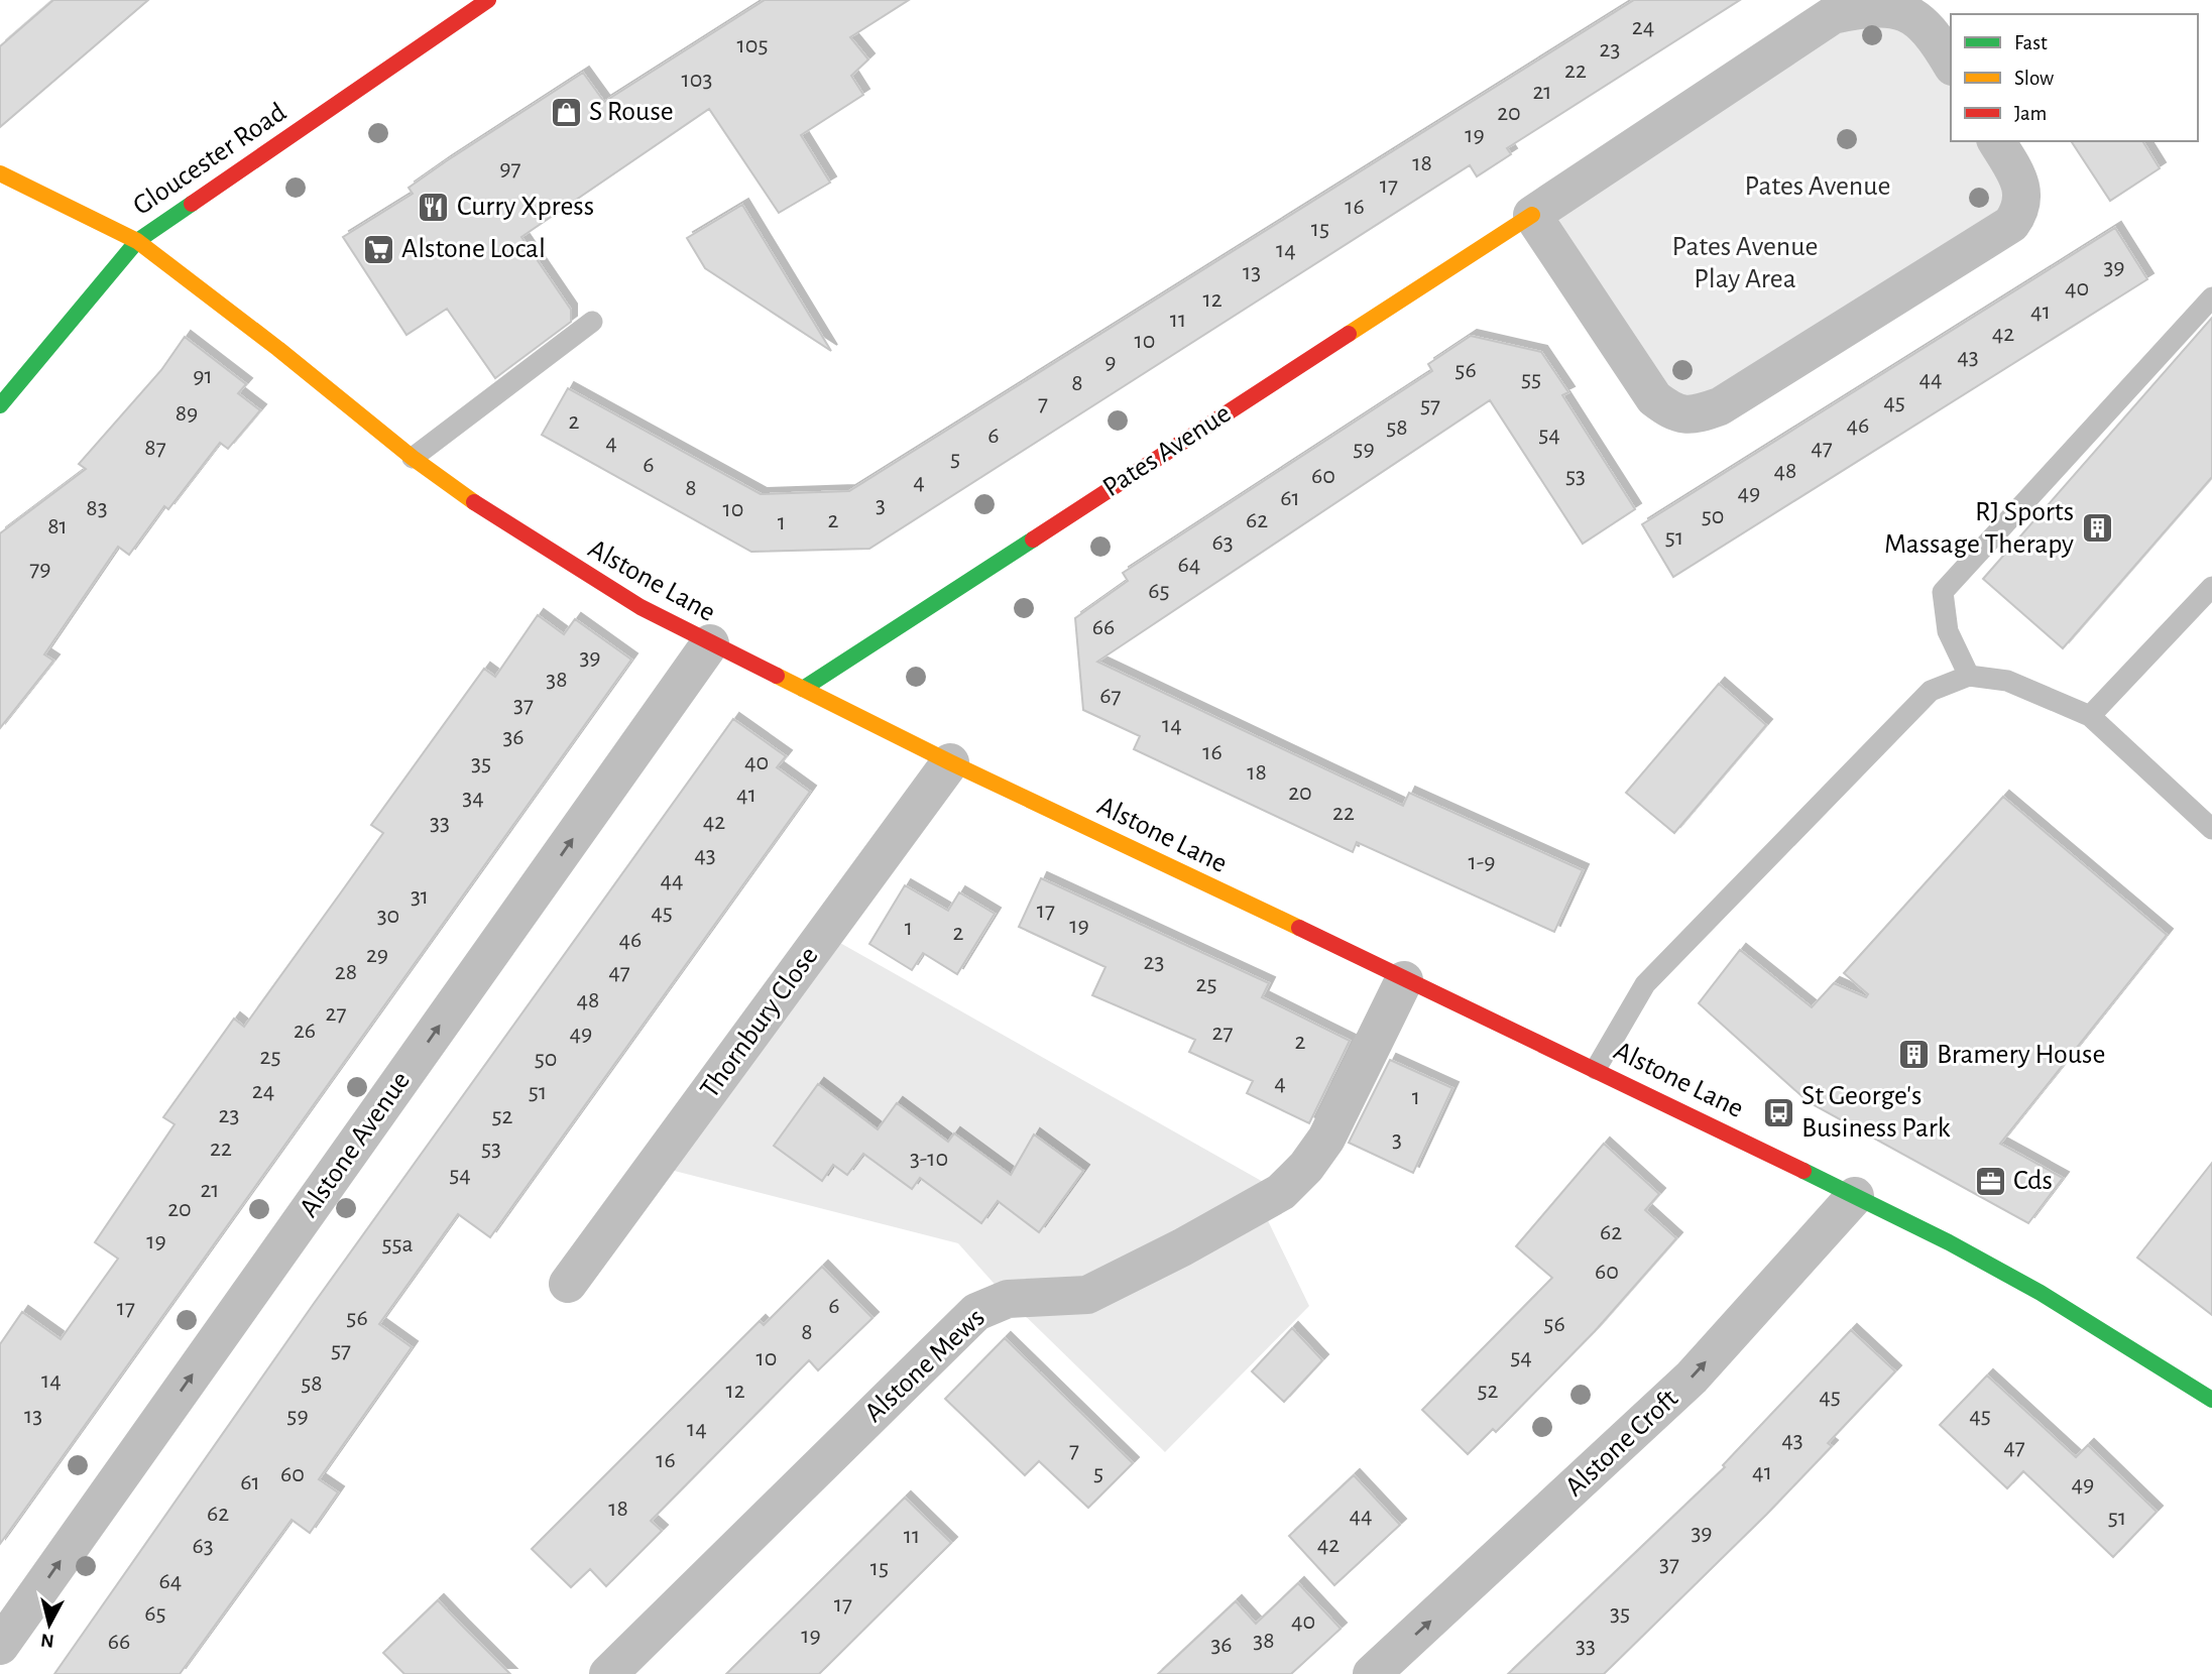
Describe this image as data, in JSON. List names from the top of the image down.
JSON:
{
  "streets": {
    "street": [
      "Gloucester Road",
      "Pates Avenue",
      "Alstone Lane",
      "Thornbury Close",
      "Alstone Avenue",
      "Alstone Mews",
      "Alstone Croft"
    ]
  },
  "crossings": [
    ["Gloucester Road", "Alstone Lane"],
    ["Pates Avenue", "Alstone Lane"],
    ["Alstone Lane", "Thornbury Close"],
    ["Alstone Lane", "Alstone Avenue"],
    ["Alstone Lane", "Alstone Mews"],
    ["Alstone Lane", "Alstone Croft"]
  ],
  "one_way": ["Alstone Avenue", "Alstone Croft"],
  "parks": ["Pates Avenue", "Pates Avenue Play Area"],
  "places": {
    "shop": ["S Rouse"],
    "restaurant": ["Curry Xpress"],
    "supermarket": ["Alstone Local"],
    "building": ["RJ Sports Massage Therapy", "Bramery House"],
    "bus stop": ["St George's Business Park"],
    "office": ["Cds"]
  },
  "house_numbers": [
    "24",
    "105",
    "23",
    "22",
    "103",
    "21",
    "20",
    "19",
    "18",
    "97",
    "17",
    "16",
    "15",
    "14",
    "39",
    "13",
    "40",
    "12",
    "41",
    "11",
    "42",
    "10",
    "43",
    "9",
    "56",
    "91",
    "55",
    "44",
    "8",
    "45",
    "7",
    "57",
    "89",
    "2",
    "46",
    "58",
    "54",
    "6",
    "4",
    "87",
    "47",
    "59",
    "5",
    "6",
    "48",
    "60",
    "53",
    "4",
    "8",
    "49",
    "61",
    "3",
    "83",
    "10",
    "50",
    "2",
    "62",
    "1",
    "81",
    "51",
    "63",
    "64",
    "79",
    "65",
    "66",
    "39",
    "38",
    "67",
    "37",
    "14",
    "36",
    "16",
    "40",
    "35",
    "18",
    "20",
    "41",
    "34",
    "22",
    "42",
    "33",
    "43",
    "1-9",
    "44",
    "31",
    "17",
    "45",
    "30",
    "19",
    "1",
    "2",
    "46",
    "29",
    "23",
    "28",
    "47",
    "25",
    "48",
    "27",
    "26",
    "27",
    "49",
    "2",
    "25",
    "50",
    "4",
    "24",
    "51",
    "1",
    "23",
    "52",
    "3",
    "22",
    "53",
    "3-10",
    "54",
    "21",
    "20",
    "62",
    "19",
    "55a",
    "60",
    "6",
    "17",
    "56",
    "56",
    "8",
    "57",
    "54",
    "10",
    "14",
    "58",
    "12",
    "52",
    "45",
    "13",
    "59",
    "45",
    "14",
    "43",
    "47",
    "7",
    "16",
    "41",
    "5",
    "60",
    "61",
    "49",
    "18",
    "62",
    "44",
    "51",
    "39",
    "11",
    "42",
    "63",
    "37",
    "15",
    "64",
    "17",
    "65",
    "35",
    "40",
    "19",
    "38",
    "66",
    "36",
    "33"
  ],
  "legend": ["Fast", "Slow", "Jam"],
  "north": "bottom"
}
